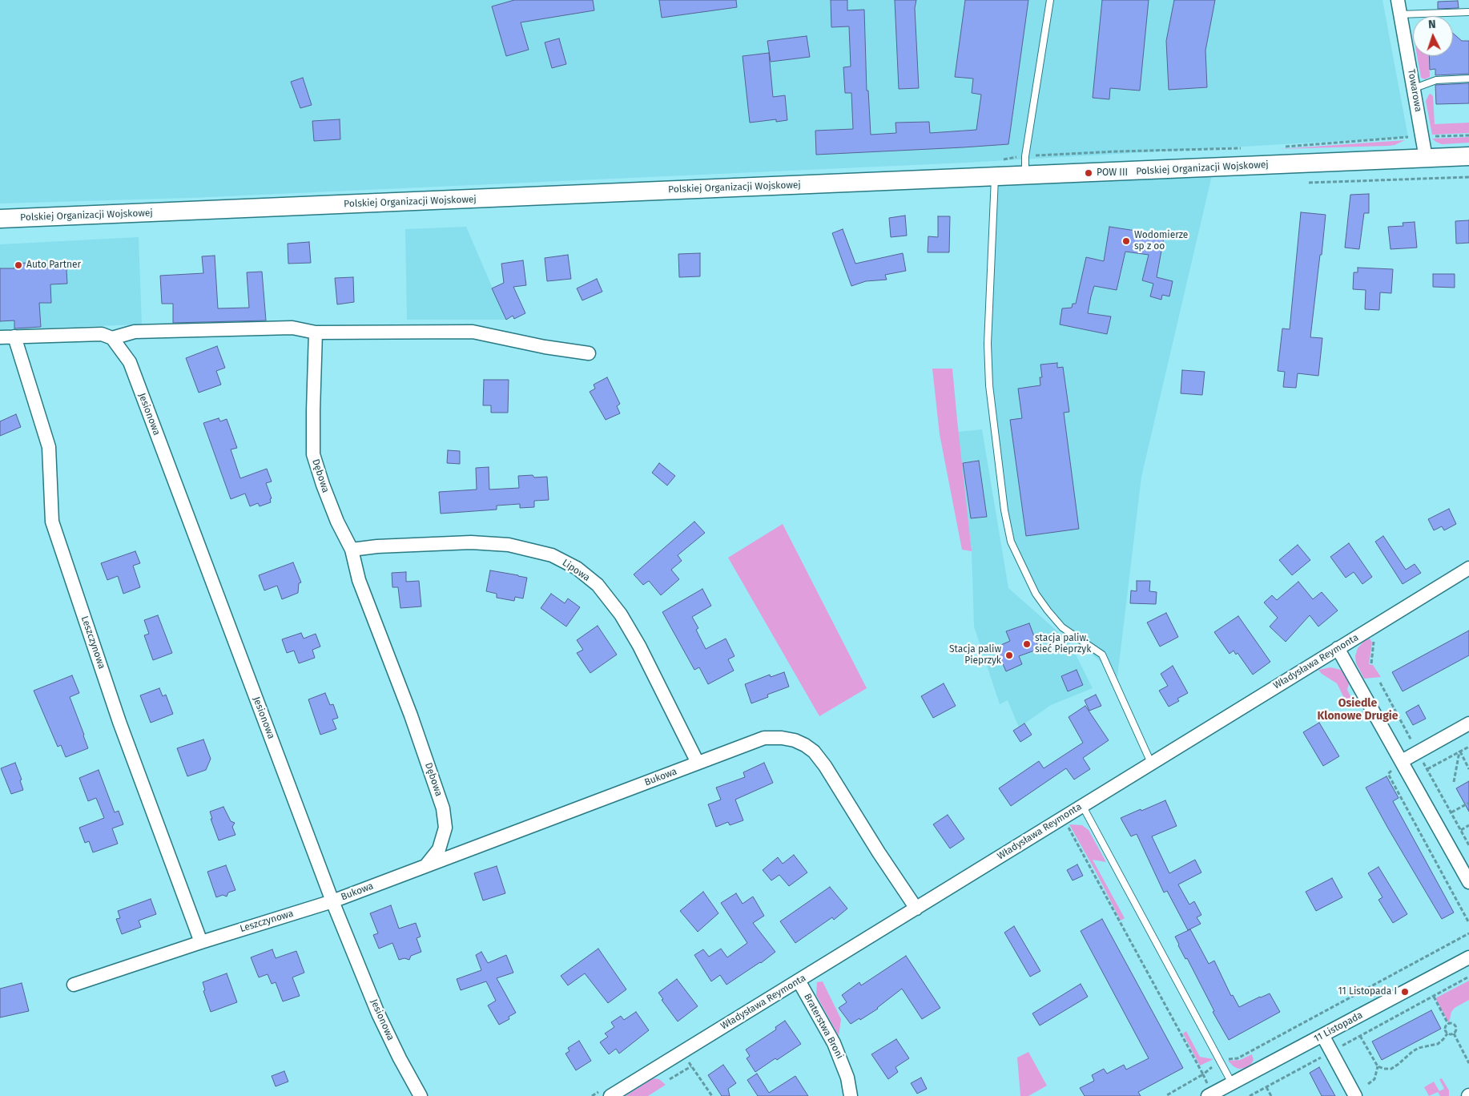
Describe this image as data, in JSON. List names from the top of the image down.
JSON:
{
  "streets": {
    "main road": ["Polskiej Organizacji Wojskowej"],
    "street": [
      "Towarowa",
      "Jesionowa",
      "Dębowa",
      "Lipowa",
      "Leszczynowa",
      "Władysława Reymonta",
      "Bukowa",
      "Braterstwa Broni",
      "11 Listopada"
    ]
  },
  "crossings": [
    ["Towarowa", "Polskiej Organizacji Wojskowej"],
    ["Jesionowa", "Leszczynowa"],
    ["Jesionowa", "Bukowa"],
    ["Dębowa", "Lipowa"],
    ["Dębowa", "Bukowa"],
    ["Lipowa", "Bukowa"],
    ["Leszczynowa", "Bukowa"],
    ["Władysława Reymonta", "Bukowa"],
    ["Władysława Reymonta", "Braterstwa Broni"]
  ],
  "districts": ["Osiedle Klonowe Drugie"],
  "places": [
    "POW III",
    "Wodomierze sp z oo",
    "Auto Partner",
    "stacja paliw. sieć Pieprzyk",
    "Stacja paliw Pieprzyk",
    "11 Listopada I"
  ],
  "north": "top"
}
